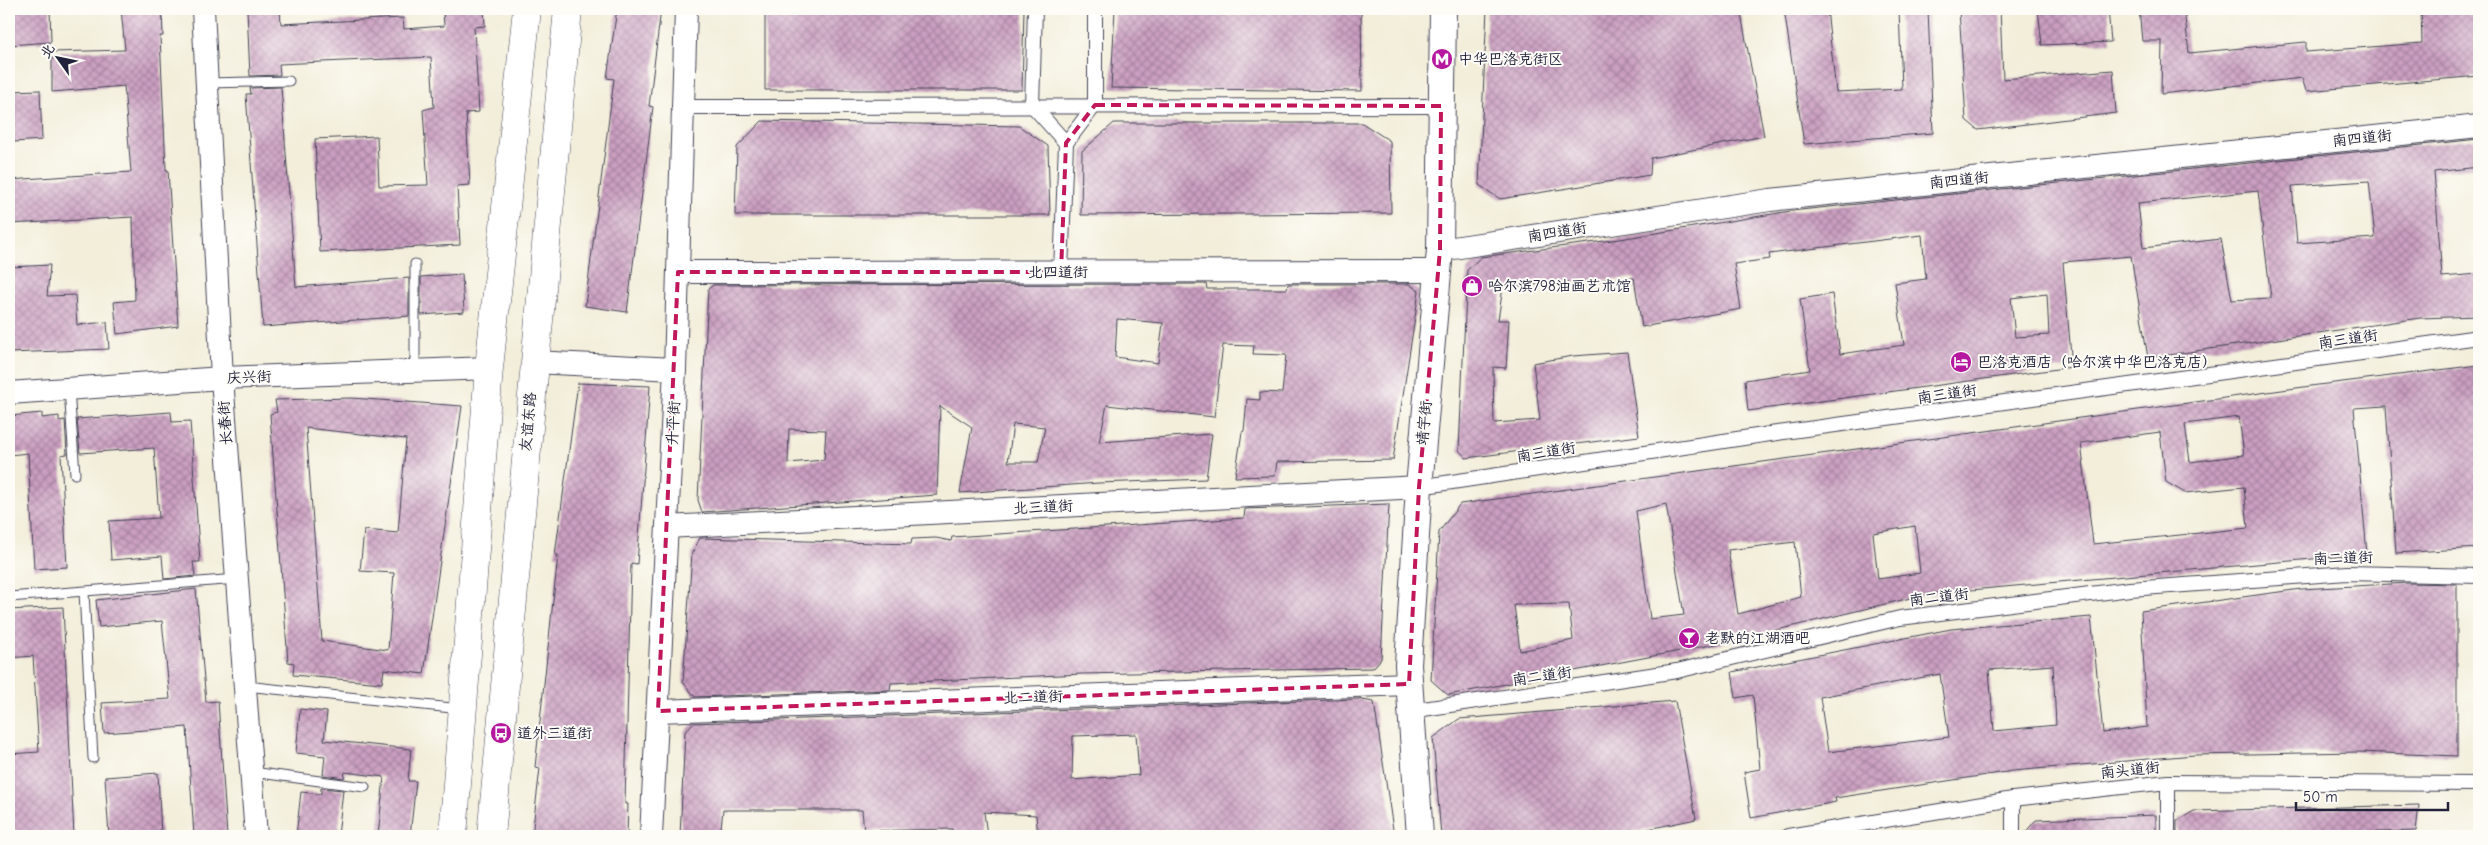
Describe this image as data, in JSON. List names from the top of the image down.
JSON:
{
  "streets": {
    "highway": ["友谊东路"],
    "main road": ["靖宇街"],
    "street": [
      "南四道街",
      "北四道街",
      "南三道街",
      "庆兴街",
      "长春街",
      "升平街",
      "北三道街",
      "南二道街",
      "北二道街",
      "南头道街"
    ]
  },
  "crossings": [
    ["南四道街", "北四道街"],
    ["南四道街", "靖宇街"],
    ["北四道街", "升平街"],
    ["北四道街", "靖宇街"],
    ["南三道街", "靖宇街"],
    ["南三道街", "北三道街"],
    ["庆兴街", "长春街"],
    ["升平街", "北三道街"],
    ["升平街", "北二道街"],
    ["靖宇街", "北三道街"],
    ["靖宇街", "南二道街"],
    ["靖宇街", "北二道街"]
  ],
  "places": {
    "metro station": ["中华巴洛克街区"],
    "shop": ["哈尔滨798油画艺术馆"],
    "hotel": ["巴洛克酒店（哈尔滨中华巴洛克店）"],
    "bar": ["老默的江湖酒吧"],
    "bus stop": ["道外三道街"]
  },
  "scale_bar": "50 m",
  "north": "top left"
}
